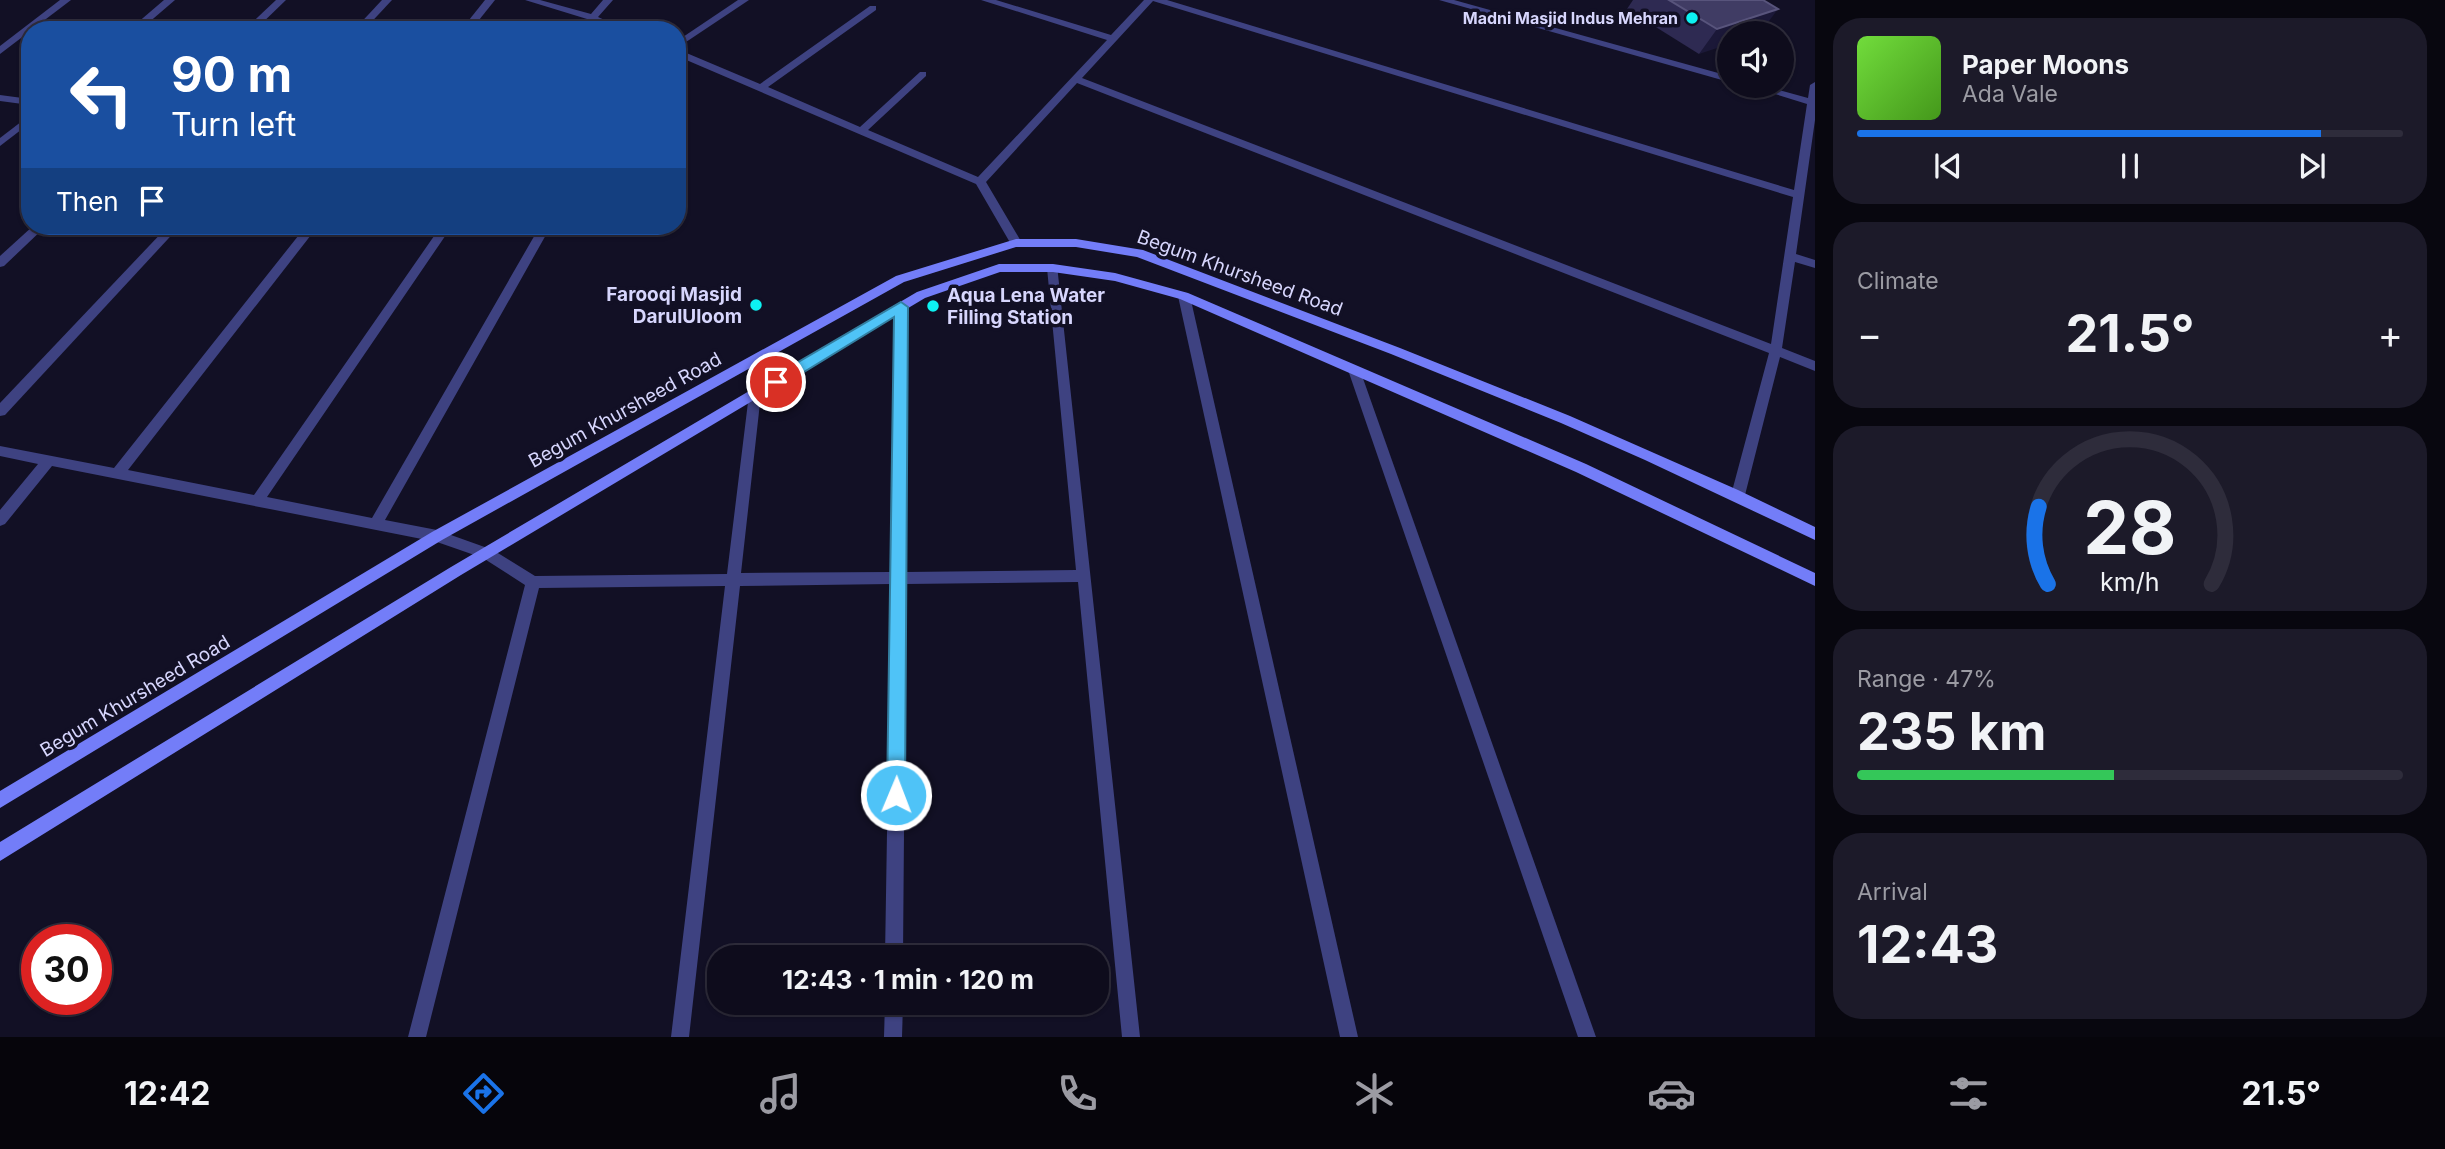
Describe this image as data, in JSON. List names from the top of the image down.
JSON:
{
  "streets": {
    "main road": ["Begum Khursheed Road"]
  },
  "places": ["Madni Masjid Indus Mehran", "Farooqi Masjid DarulUloom", "Aqua Lena Water Filling Station"],
  "page": {
    "turn": ["90 m", "Turn left"],
    "song": ["Paper Moons", "Ada Vale"],
    "then": "Then",
    "tile": [
      "Climate",
      ["Range · 47%", "235 km"],
      ["Arrival", "12:43"]
    ],
    "heat": ["−", "21.5°", "+"],
    "limit": "30",
    "trip": "12:43 · 1 min · 120 m",
    "tabs": ["12:42", "21.5°"],
    "gauge": ["28", "km/h"]
  }
}
